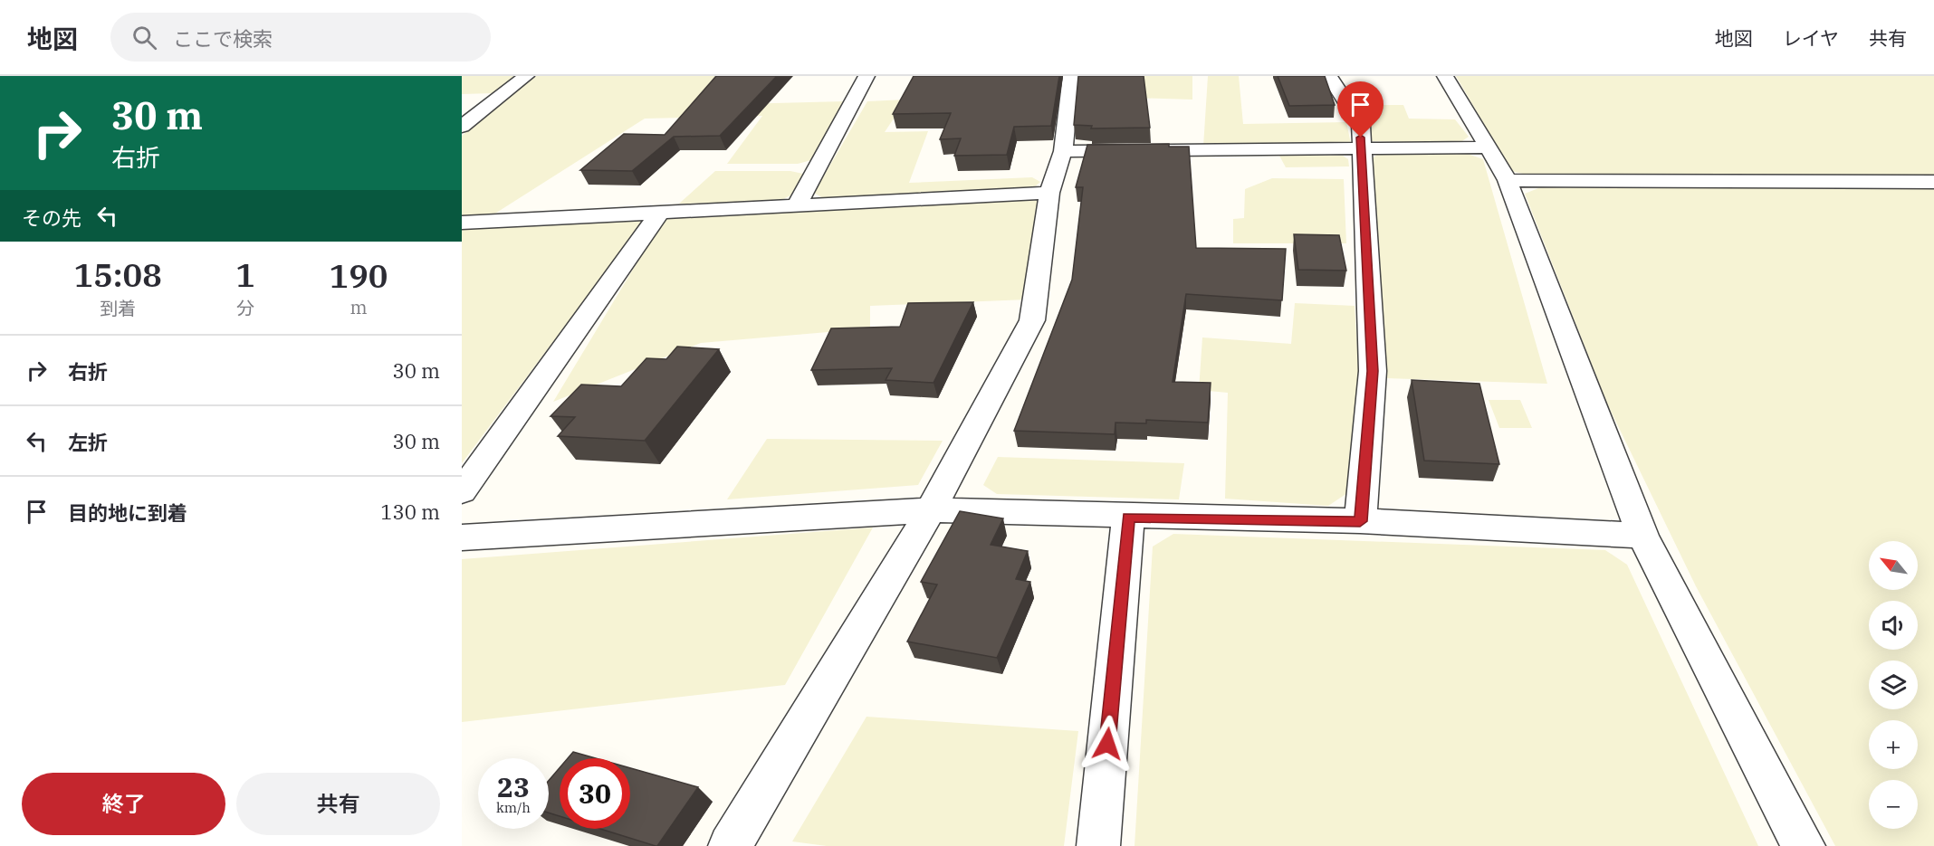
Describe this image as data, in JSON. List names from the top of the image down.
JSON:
{
  "north": "top left",
  "page": {
    "header": "地図",
    "search": "ここで検索",
    "nav": ["地図", "レイヤ", "共有"],
    "turn": ["30 m", "右折"],
    "then": "その先",
    "eta": [
      "15:08",
      "到着",
      "1",
      "分",
      "190",
      "m"
    ],
    "list": [
      {
        "name": "右折",
        "value": "30 m"
      },
      {
        "name": "左折",
        "value": "30 m"
      },
      {
        "name": "目的地に到着",
        "value": "130 m"
      }
    ],
    "map_buttons": ["+", "−"],
    "speed": "23 km/h",
    "limit": "30",
    "buttons": ["終了", "共有"]
  }
}
